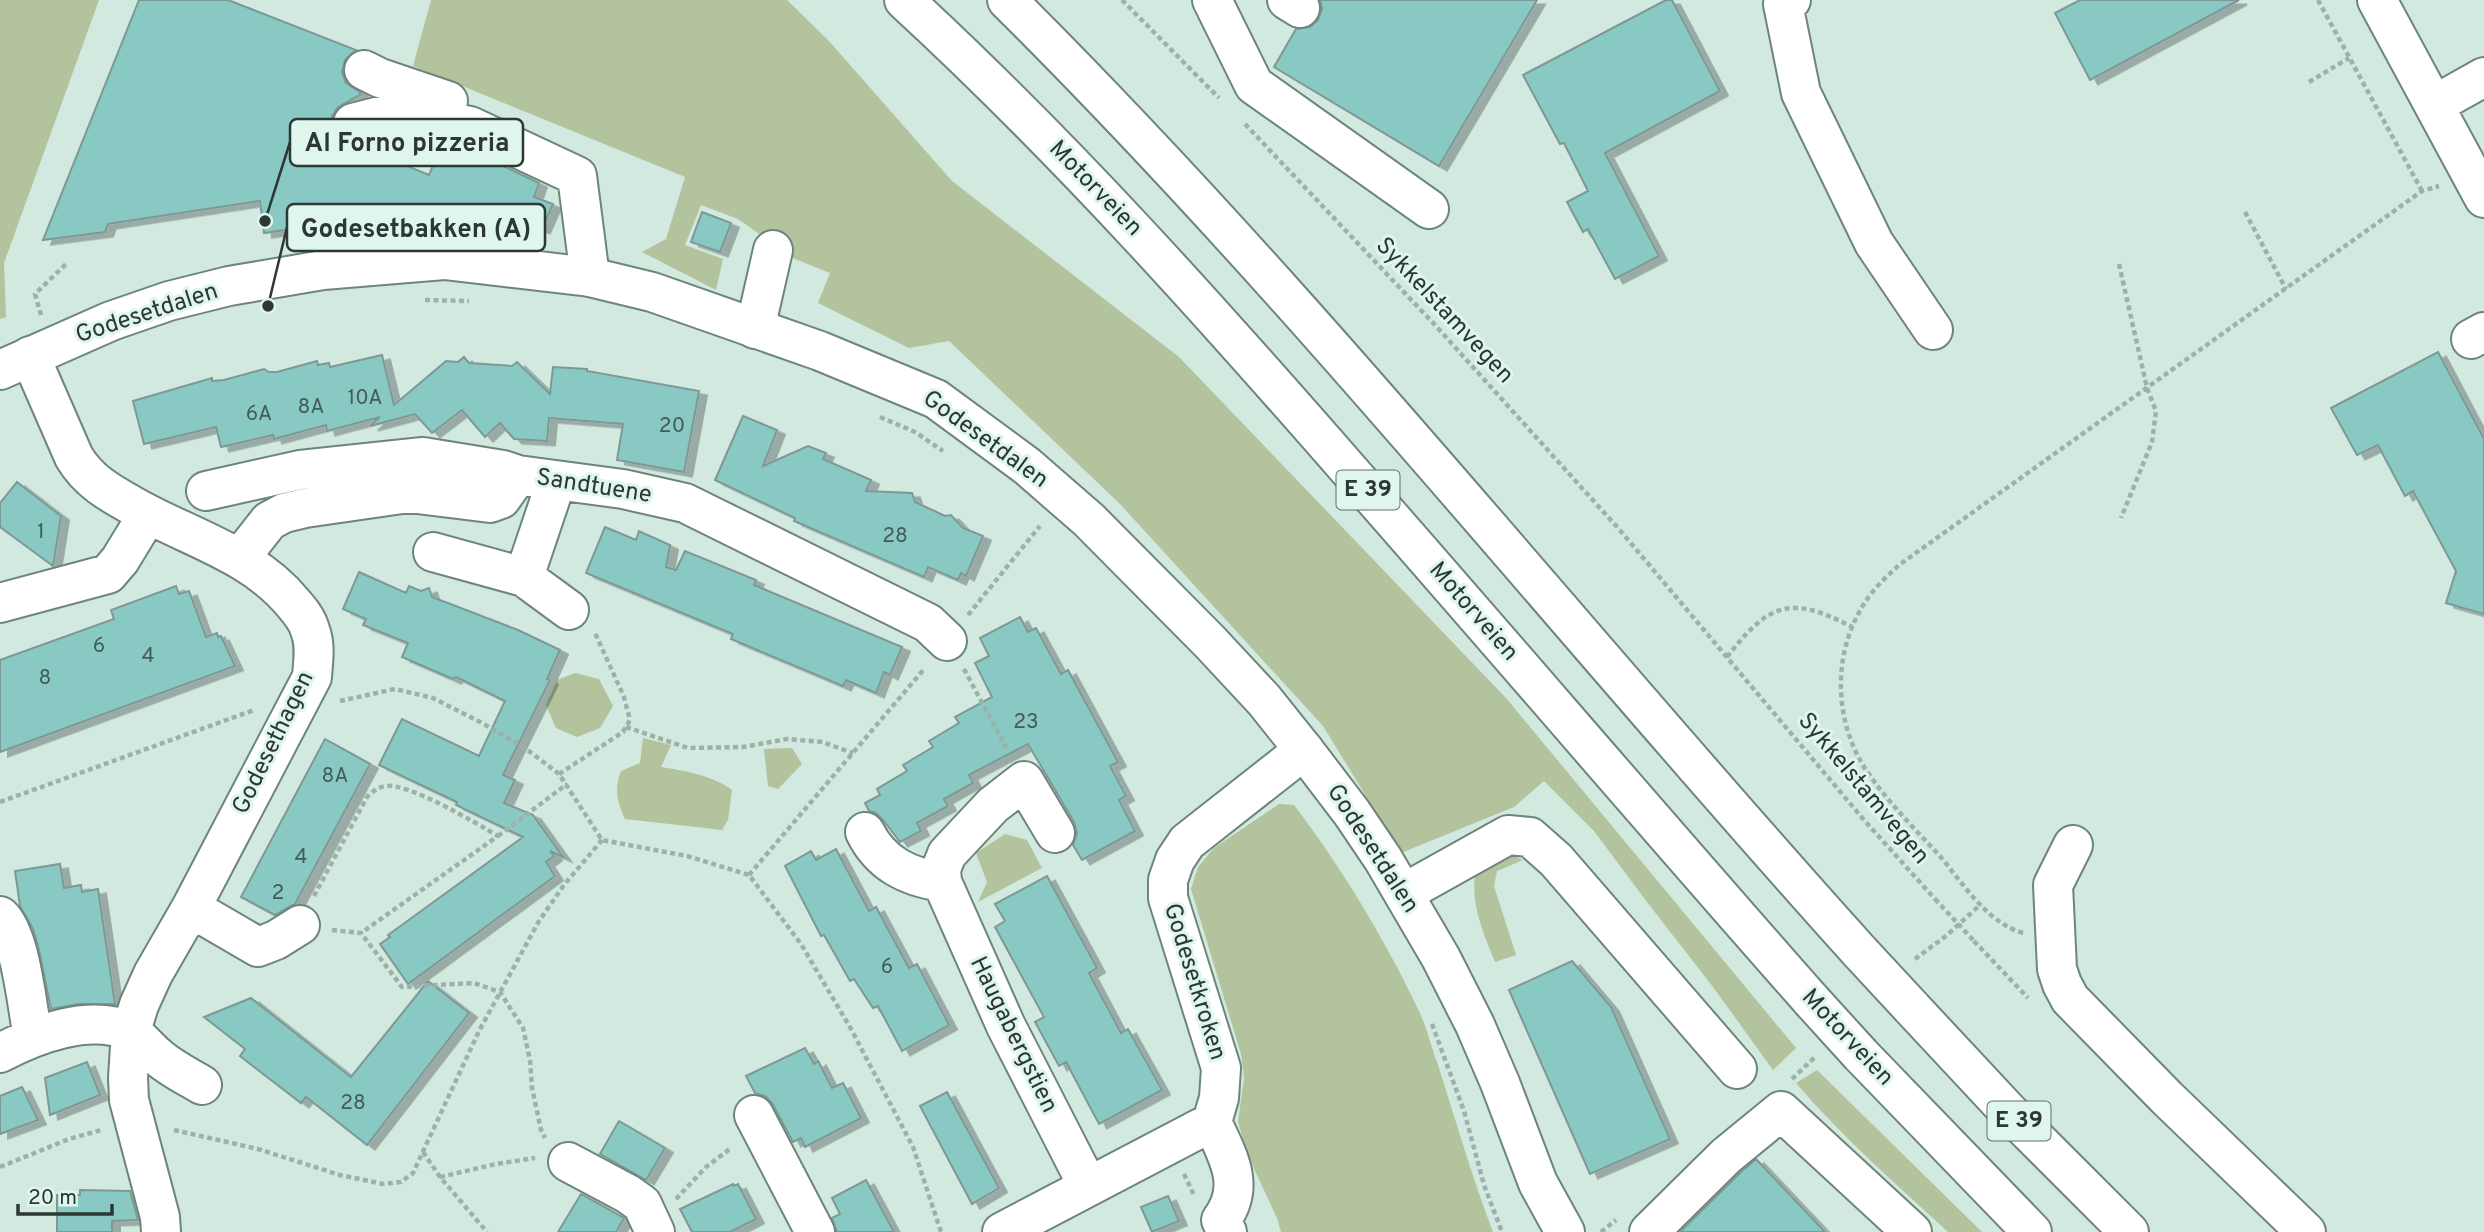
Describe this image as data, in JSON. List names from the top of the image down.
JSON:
{
  "streets": {
    "main road": [
      "Motorveien",
      "Godesetdalen",
      "Sandtuene",
      "E 39",
      "Godesethagen",
      "Godesetkroken",
      "Haugabergstien"
    ],
    "path": ["Sykkelstamvegen"]
  },
  "crossings": [
    ["Godesetdalen", "Godesethagen"],
    ["Godesetdalen", "Godesetkroken"],
    ["Sandtuene", "Godesethagen"]
  ],
  "places": ["Al Forno pizzeria", "Godesetbakken (A)"],
  "house_numbers": [
    "10A",
    "8A",
    "6A",
    "20",
    "1",
    "28",
    "6",
    "4",
    "8",
    "23",
    "8A",
    "4",
    "2",
    "6",
    "28"
  ],
  "scale_bar": "20 m"
}
